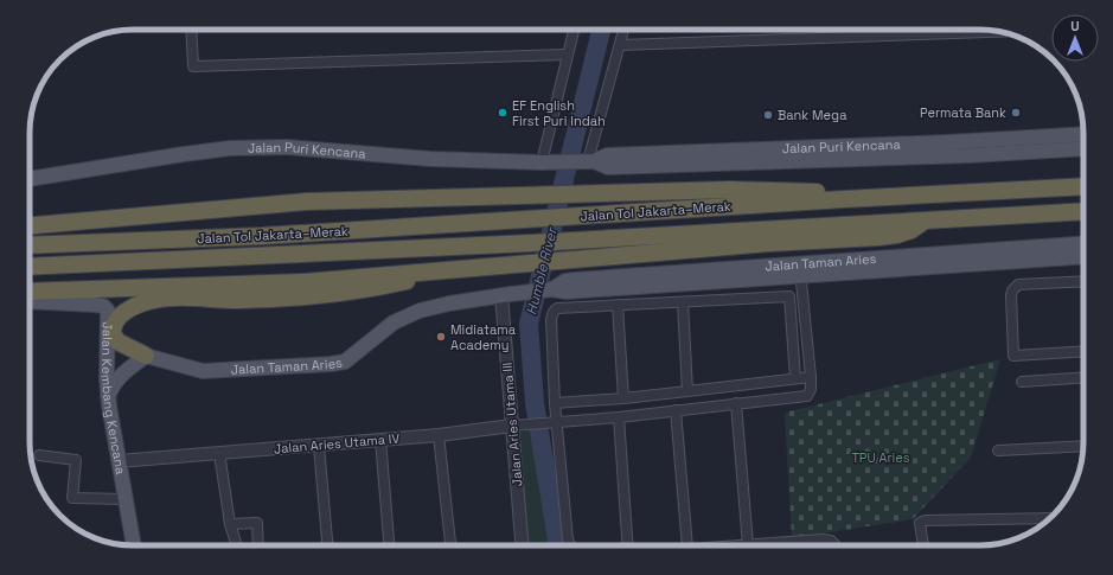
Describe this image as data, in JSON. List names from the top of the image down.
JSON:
{
  "streets": {
    "highway": ["Jalan Tol Jakarta–Merak"],
    "main road": ["Jalan Puri Kencana", "Jalan Taman Aries", "Jalan Kembang Kencana"],
    "street": ["Jalan Aries Utama III", "Jalan Aries Utama IV"]
  },
  "crossings": [
    ["Jalan Taman Aries", "Jalan Aries Utama III"],
    ["Jalan Kembang Kencana", "Jalan Aries Utama IV"],
    ["Jalan Aries Utama III", "Jalan Aries Utama IV"]
  ],
  "water": ["Humble River"],
  "parks": ["TPU Aries"],
  "places": [
    "EF English First Puri Indah",
    "Permata Bank",
    "Bank Mega",
    "Midiatama Academy"
  ],
  "north": "top"
}
